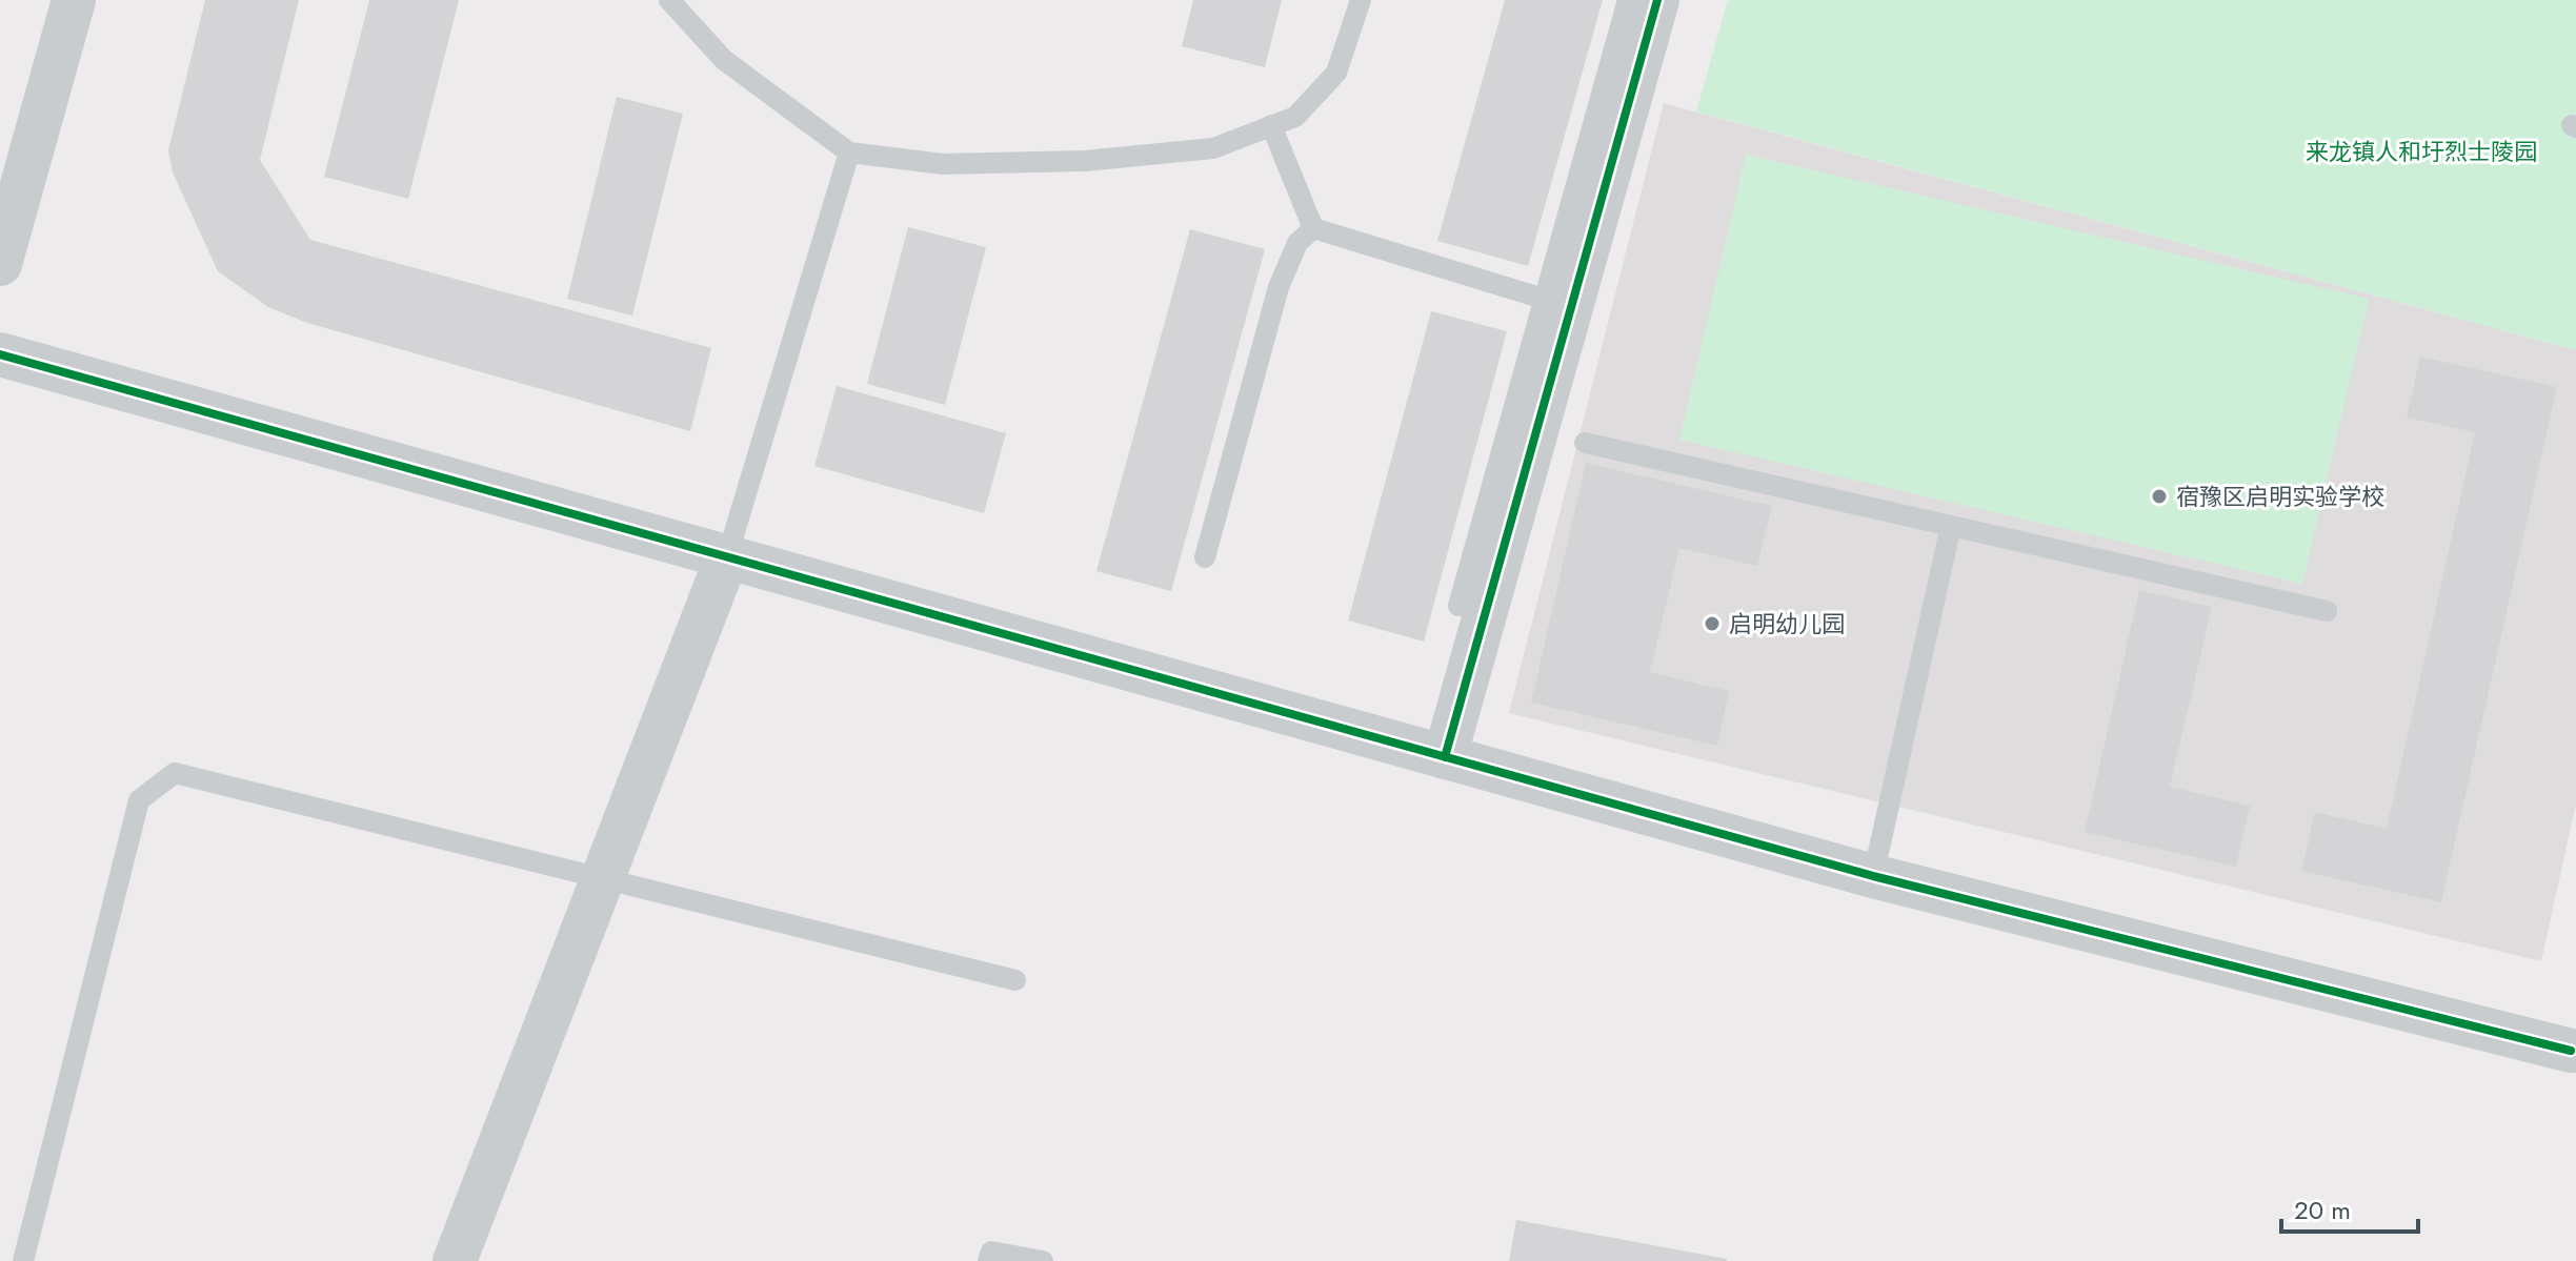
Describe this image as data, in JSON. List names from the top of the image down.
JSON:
{
  "parks": ["来龙镇人和圩烈士陵园"],
  "places": ["宿豫区启明实验学校", "启明幼儿园"],
  "scale_bar": "20 m"
}
